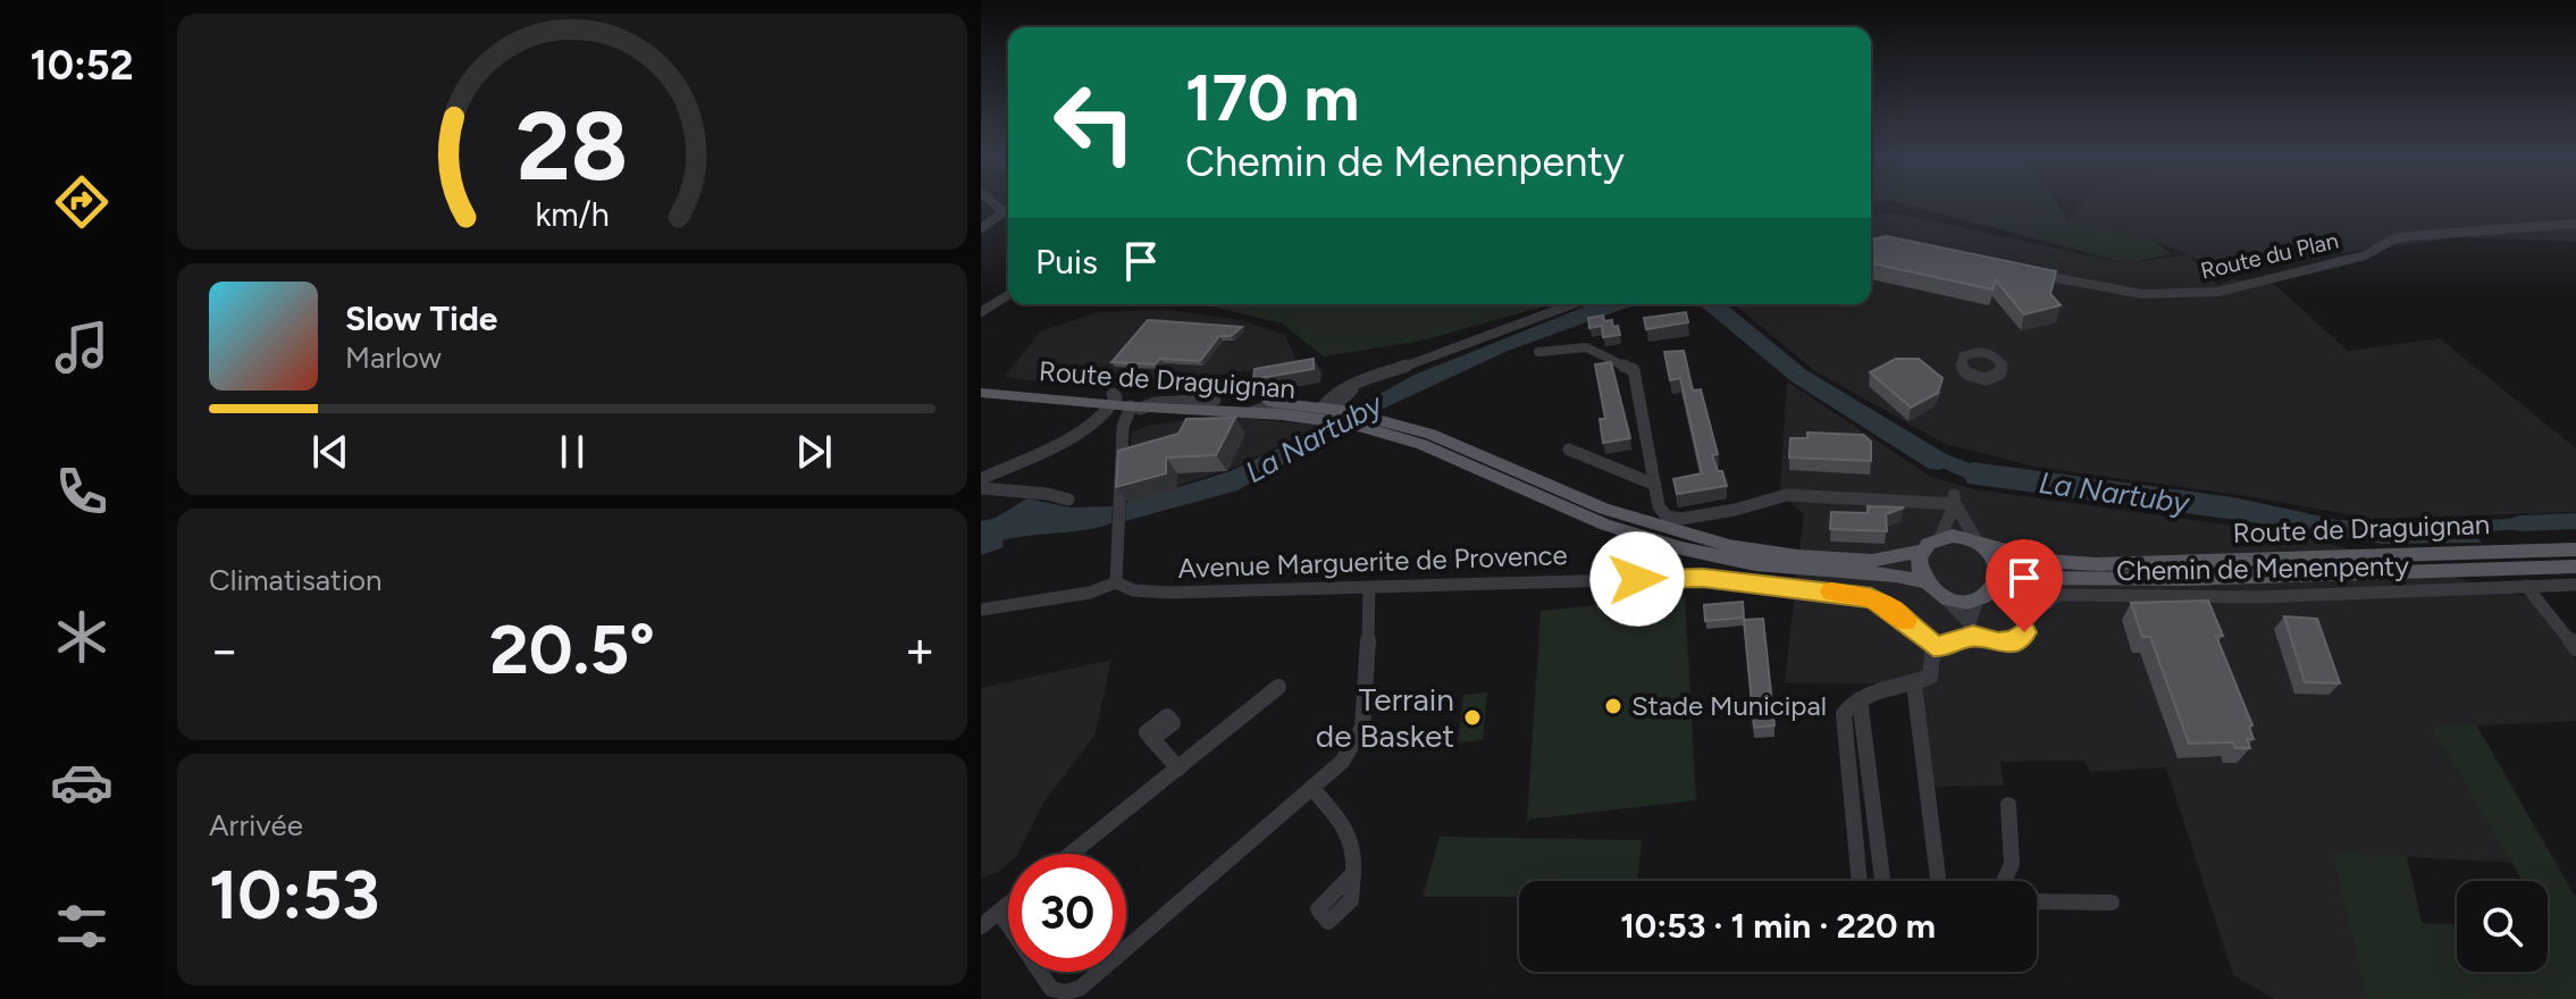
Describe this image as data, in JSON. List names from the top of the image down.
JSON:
{
  "streets": {
    "main road": ["Route de Draguignan"],
    "street": ["Route du Plan", "Avenue Marguerite de Provence", "Chemin de Menenpenty"]
  },
  "water": ["La Nartuby"],
  "places": ["Stade Municipal", "Terrain de Basket"],
  "page": {
    "tabs": "10:52",
    "turn": ["170 m", "Chemin de Menenpenty"],
    "then": "Puis",
    "song": ["Slow Tide", "Marlow"],
    "tile": [
      "Climatisation",
      ["Arrivée", "10:53"]
    ],
    "heat": ["−", "20.5°", "+"],
    "limit": "30",
    "trip": "10:53 · 1 min · 220 m",
    "gauge": ["28", "km/h"]
  }
}
